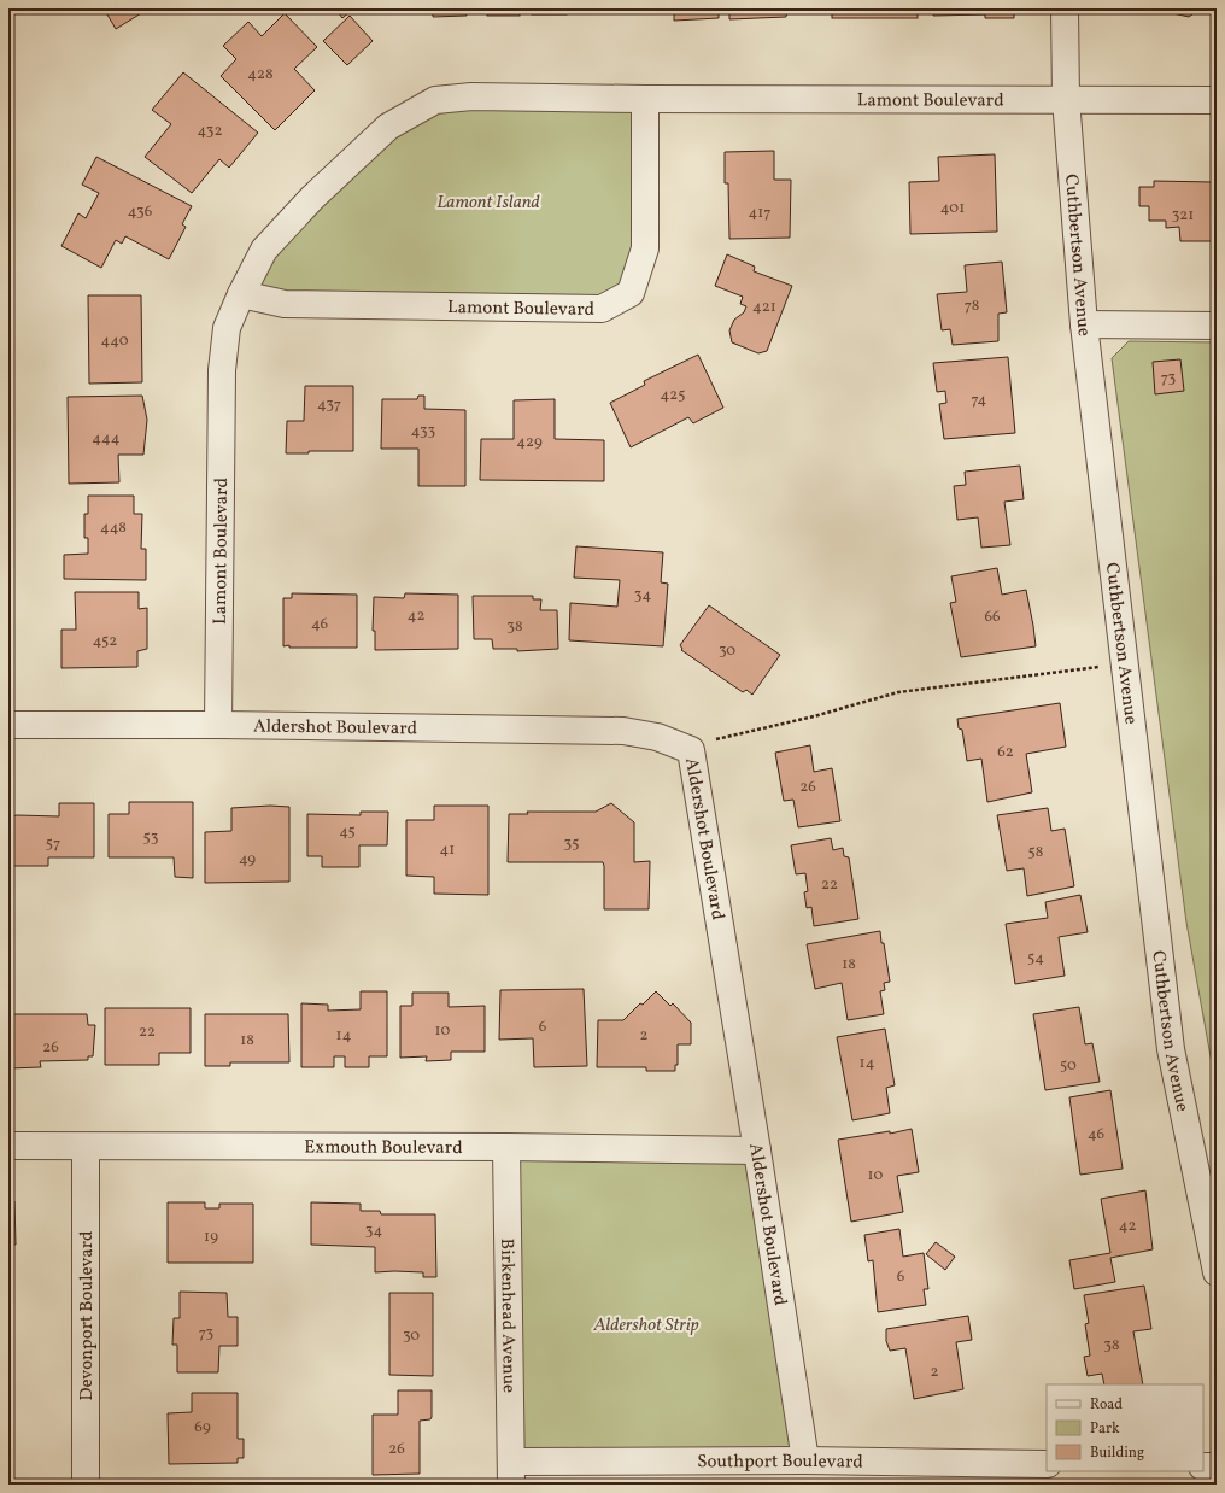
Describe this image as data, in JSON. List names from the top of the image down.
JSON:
{
  "streets": {
    "street": [
      "Lamont Boulevard",
      "Cuthbertson Avenue",
      "Aldershot Boulevard",
      "Exmouth Boulevard",
      "Devonport Boulevard",
      "Birkenhead Avenue",
      "Southport Boulevard"
    ]
  },
  "crossings": [
    ["Lamont Boulevard", "Cuthbertson Avenue"],
    ["Lamont Boulevard", "Aldershot Boulevard"],
    ["Aldershot Boulevard", "Exmouth Boulevard"],
    ["Aldershot Boulevard", "Southport Boulevard"],
    ["Exmouth Boulevard", "Devonport Boulevard"],
    ["Exmouth Boulevard", "Birkenhead Avenue"],
    ["Birkenhead Avenue", "Southport Boulevard"]
  ],
  "parks": ["Lamont Island", "Aldershot Strip"],
  "house_numbers": [
    "428",
    "432",
    "401",
    "436",
    "417",
    "321",
    "78",
    "421",
    "440",
    "73",
    "425",
    "74",
    "437",
    "433",
    "444",
    "429",
    "448",
    "34",
    "42",
    "66",
    "46",
    "38",
    "452",
    "30",
    "62",
    "26",
    "45",
    "53",
    "57",
    "35",
    "41",
    "58",
    "49",
    "22",
    "54",
    "18",
    "6",
    "10",
    "22",
    "14",
    "2",
    "18",
    "26",
    "14",
    "50",
    "46",
    "10",
    "42",
    "34",
    "19",
    "6",
    "73",
    "30",
    "38",
    "2",
    "69",
    "26"
  ],
  "legend": ["Road", "Park", "Building"]
}
